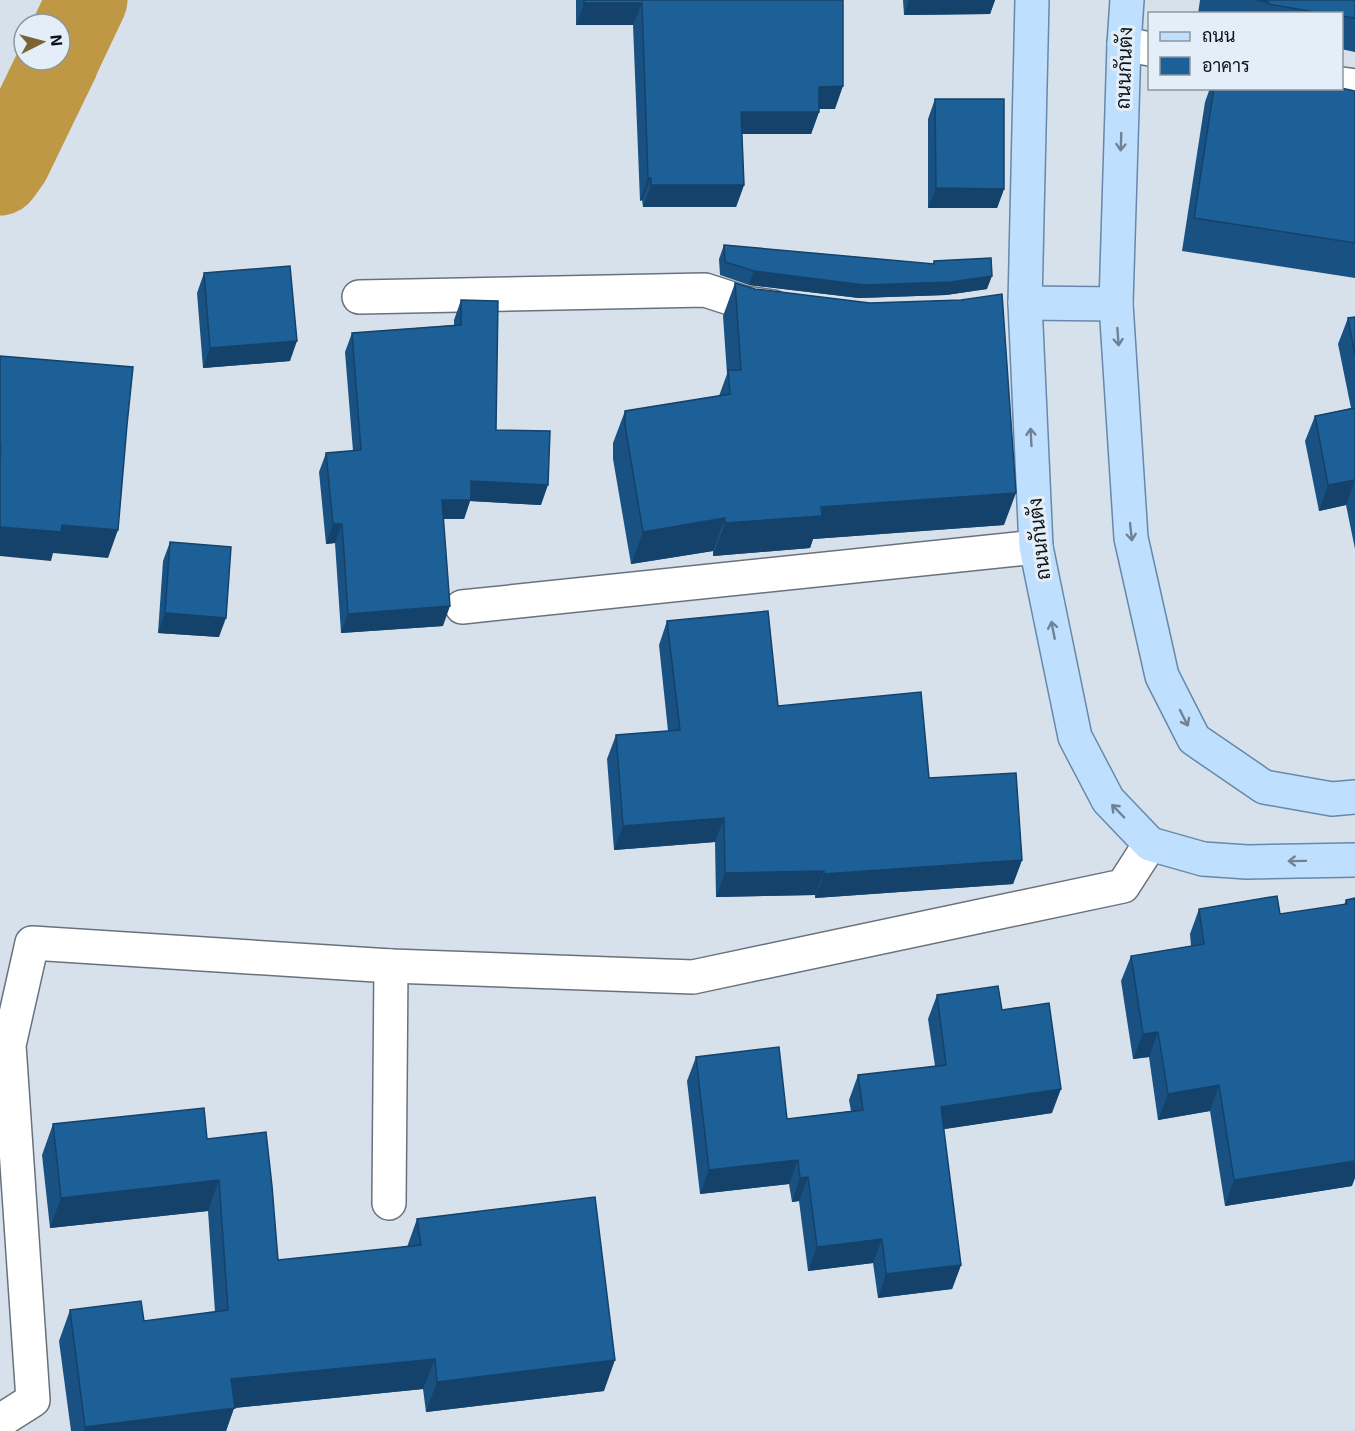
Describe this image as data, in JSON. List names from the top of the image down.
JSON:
{
  "streets": {
    "main road": ["ถนนกันตัง"]
  },
  "legend": ["ถนน", "อาคาร"],
  "north": "right"
}
